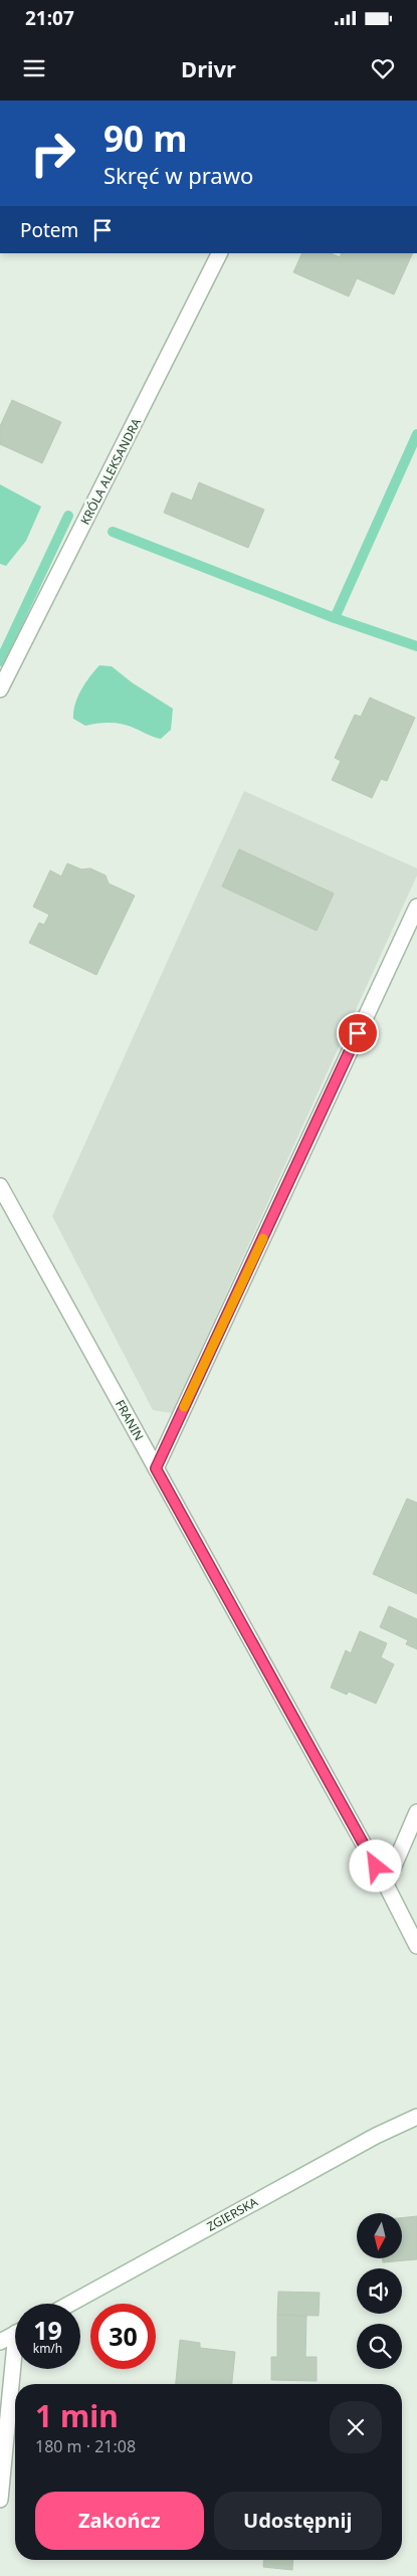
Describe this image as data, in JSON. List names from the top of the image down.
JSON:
{
  "streets": {
    "street": ["KRÓLA ALEKSANDRA", "FRANIN", "ZGIERSKA"]
  },
  "north": "bottom",
  "page": {
    "status": "21:07",
    "header": "Drivr",
    "turn": ["90 m", "Skręć w prawo"],
    "then": "Potem",
    "speed": "19 km/h",
    "limit": "30",
    "heading": ["1 min", "180 m · 21:08"],
    "buttons": ["Zakończ", "Udostępnij"]
  }
}
